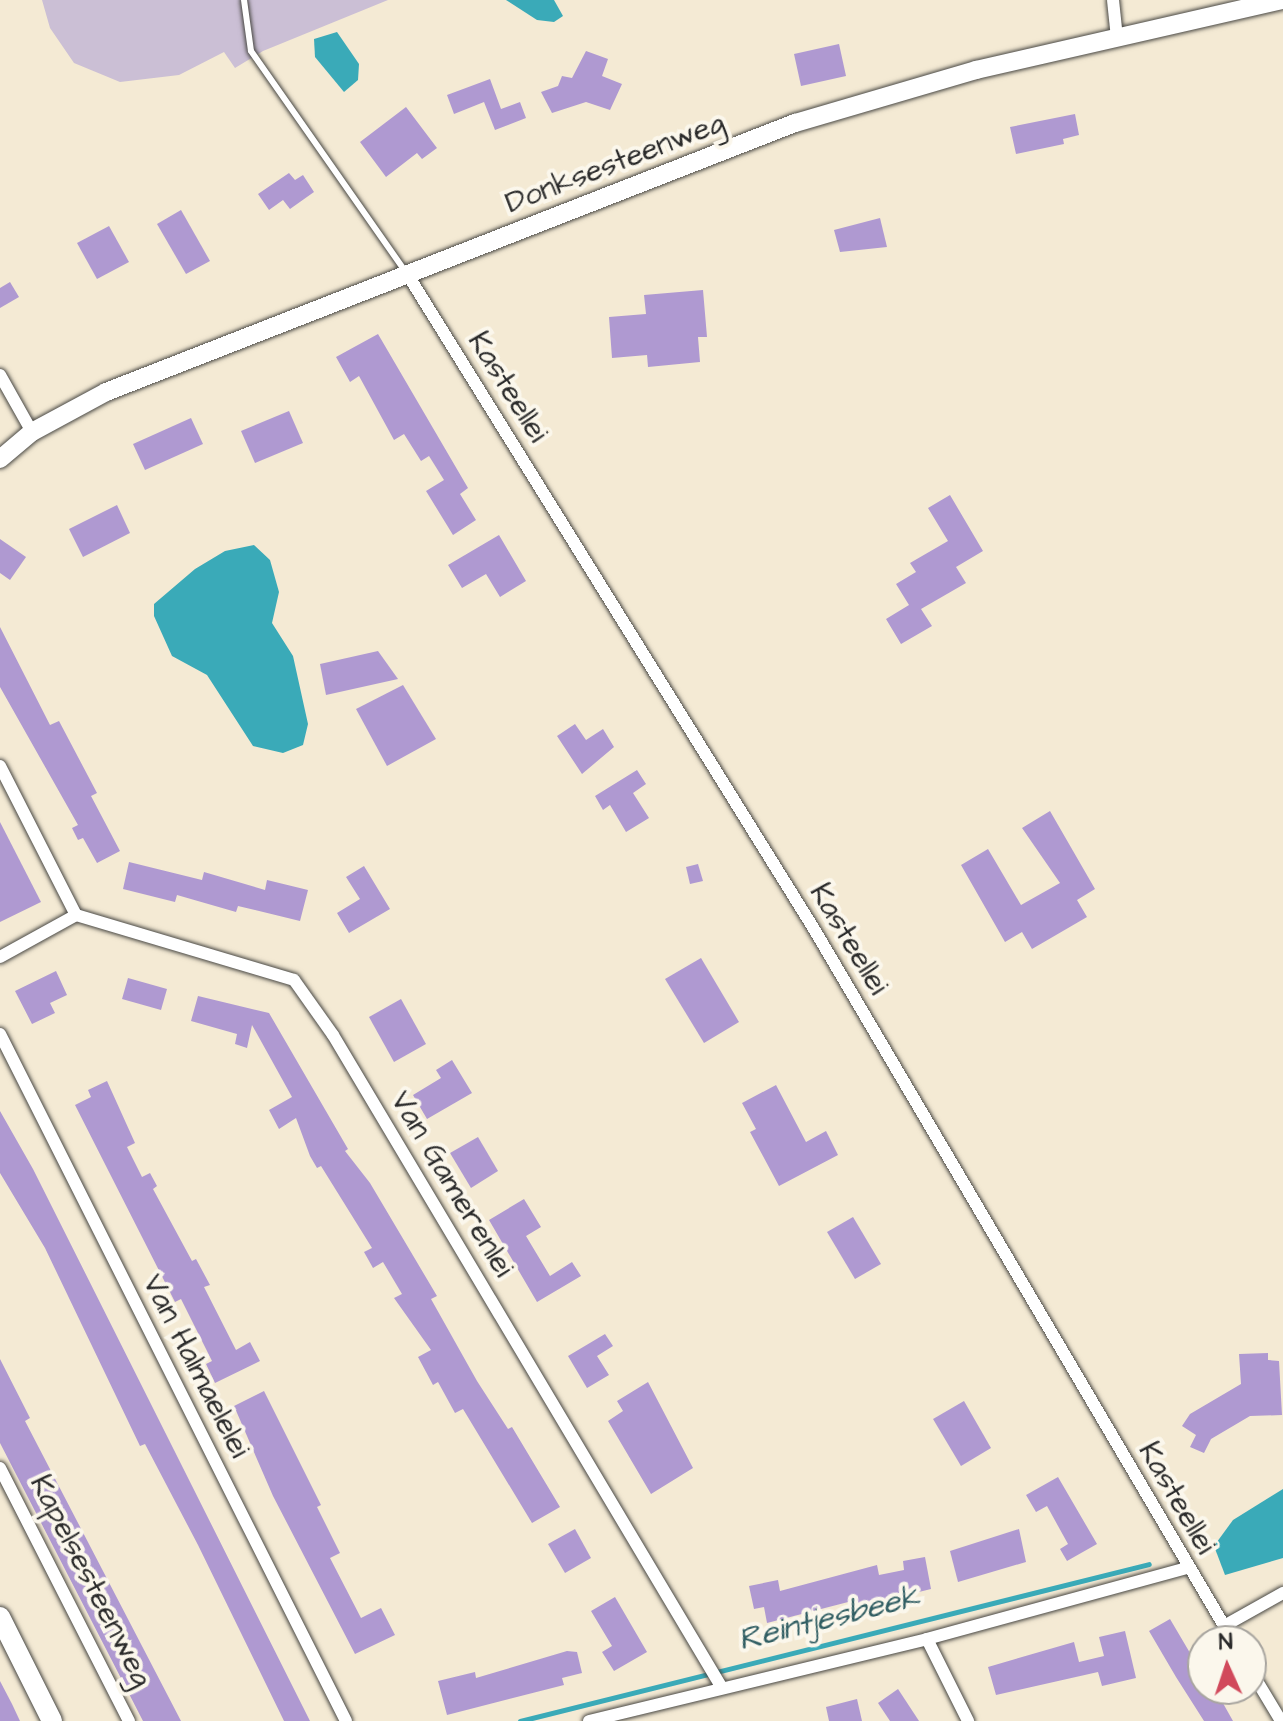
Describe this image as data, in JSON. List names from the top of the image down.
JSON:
{
  "streets": {
    "street": [
      "Donksesteenweg",
      "Kasteellei",
      "Van Gamerenlei",
      "Van Halmaelelei",
      "Kapelsesteenweg"
    ]
  },
  "crossings": [
    ["Donksesteenweg", "Kasteellei"]
  ],
  "water": ["Reintjesbeek"],
  "north": "top"
}
